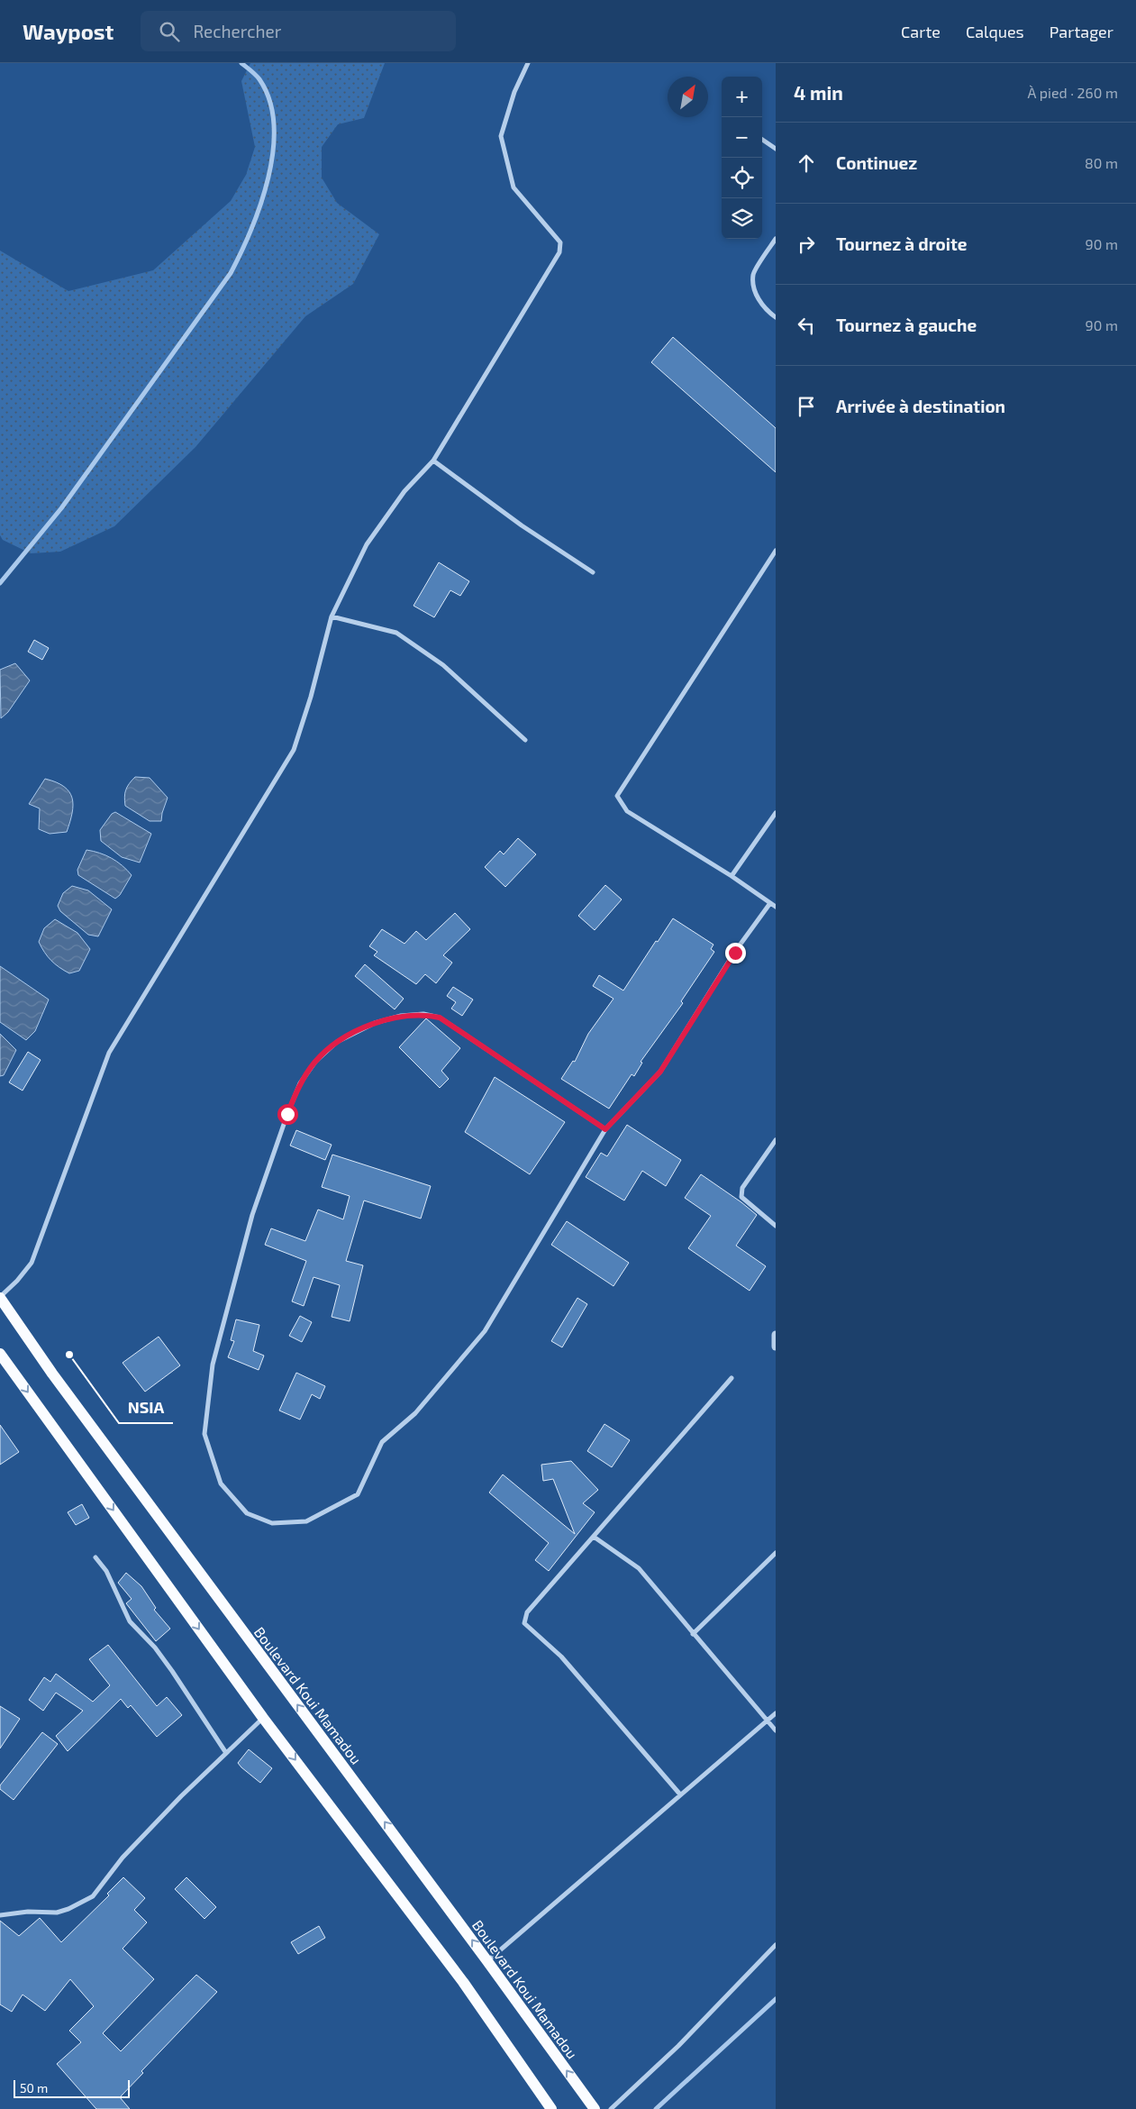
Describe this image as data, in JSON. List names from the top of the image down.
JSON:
{
  "streets": {
    "main road": ["Boulevard Koui Mamadou"]
  },
  "places": ["NSIA"],
  "scale_bar": "50 m",
  "north": "top right",
  "page": {
    "header": "Waypost",
    "search": "Rechercher",
    "nav": ["Carte", "Calques", "Partager"],
    "heading": ["4 min", "À pied · 260 m"],
    "map_buttons": ["+", "−"],
    "list": [
      ["Continuez", "80 m"],
      ["Tournez à droite", "90 m"],
      ["Tournez à gauche", "90 m"],
      "Arrivée à destination"
    ],
    "scale": "50 m"
  }
}
